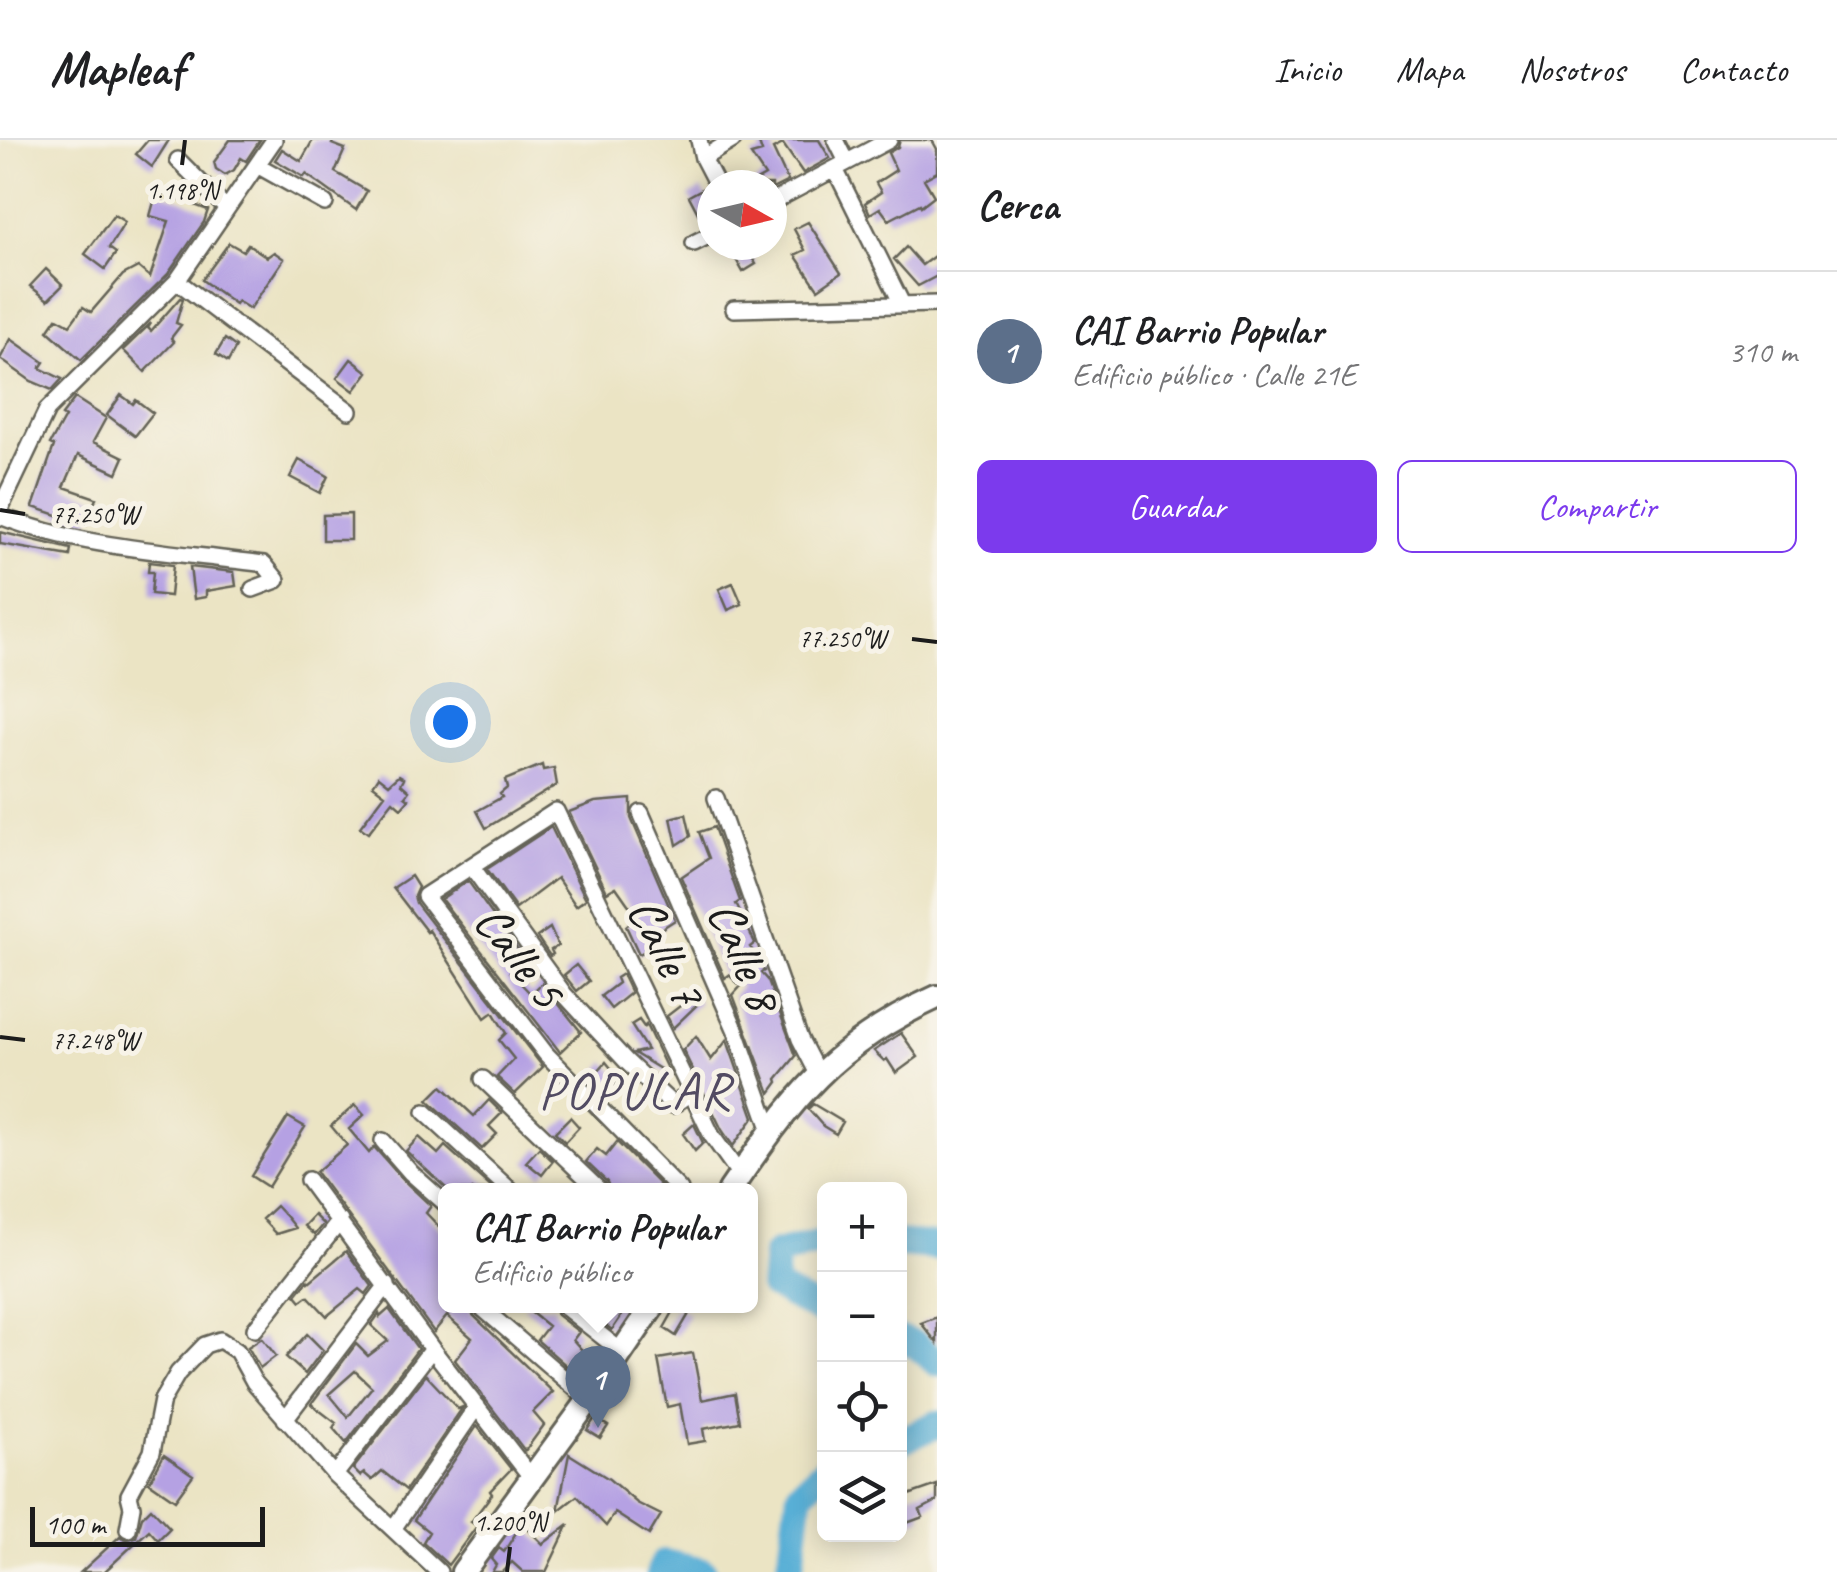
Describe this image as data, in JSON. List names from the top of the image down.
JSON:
{
  "streets": {
    "street": ["Calle 7", "Calle 5", "Calle 8"]
  },
  "crossings": [
    ["Calle 7", "Calle 5"]
  ],
  "districts": ["POPULAR"],
  "scale_bar": "100 m",
  "north": "right",
  "page": {
    "header": "Mapleaf",
    "nav": [
      "Inicio",
      "Mapa",
      "Nosotros",
      "Contacto"
    ],
    "heading": "Cerca",
    "list": [
      {
        "mark": "1",
        "name": "CAI Barrio Popular",
        "note": "Edificio público · Calle 21E",
        "value": "310 m"
      }
    ],
    "buttons": ["Guardar", "Compartir"],
    "map_buttons": ["+", "−"],
    "popup": ["CAI Barrio Popular", "Edificio público"],
    "pins": "1",
    "scale": "100 m"
  },
  "coordinates": [
    "1.198°N",
    "77.250°W",
    "77.248°W",
    "1.200°N"
  ]
}
